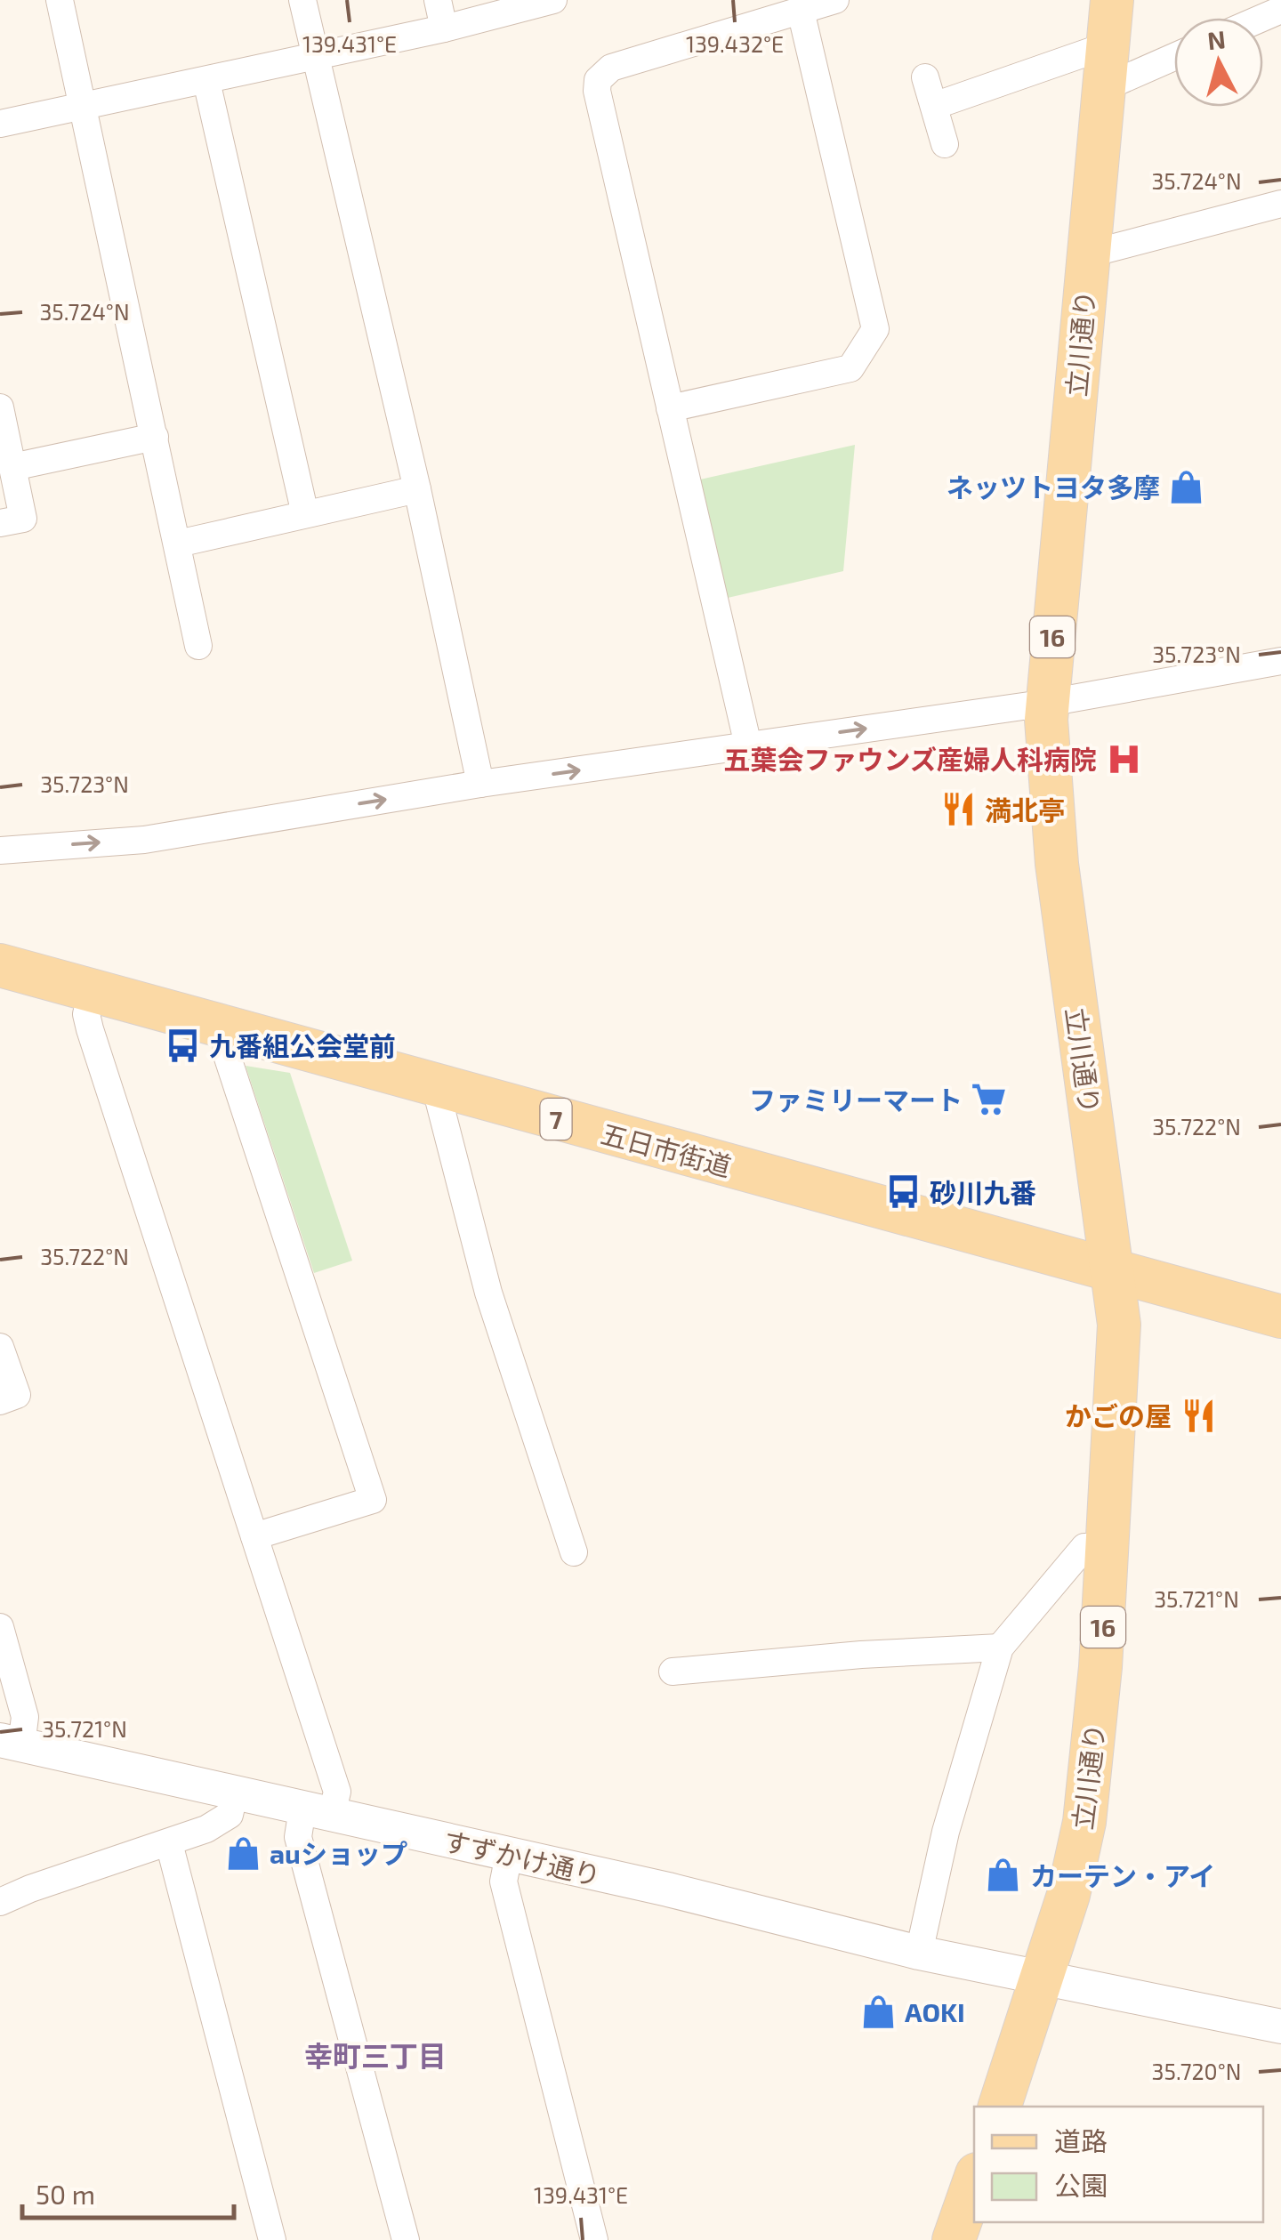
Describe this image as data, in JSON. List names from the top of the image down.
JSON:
{
  "streets": {
    "main road": [
      "立川通り",
      "16",
      "7",
      "五日市街道"
    ],
    "street": ["すずかけ通り"]
  },
  "crossings": [
    ["立川通り", "五日市街道"],
    ["立川通り", "すずかけ通り"]
  ],
  "districts": ["幸町三丁目"],
  "places": {
    "shop": [
      "ネッツトヨタ多摩",
      "auショップ",
      "カーテン・アイ",
      "AOKI"
    ],
    "hospital": ["五葉会ファウンズ産婦人科病院"],
    "restaurant": ["満北亭", "かごの屋"],
    "bus stop": ["九番組公会堂前", "砂川九番"],
    "supermarket": ["ファミリーマート"]
  },
  "legend": ["道路", "公園"],
  "scale_bar": "50 m",
  "north": "top",
  "coordinates": [
    "139.431°E",
    "139.432°E",
    "35.724°N",
    "35.723°N",
    "35.722°N",
    "35.721°N",
    "35.720°N"
  ]
}
